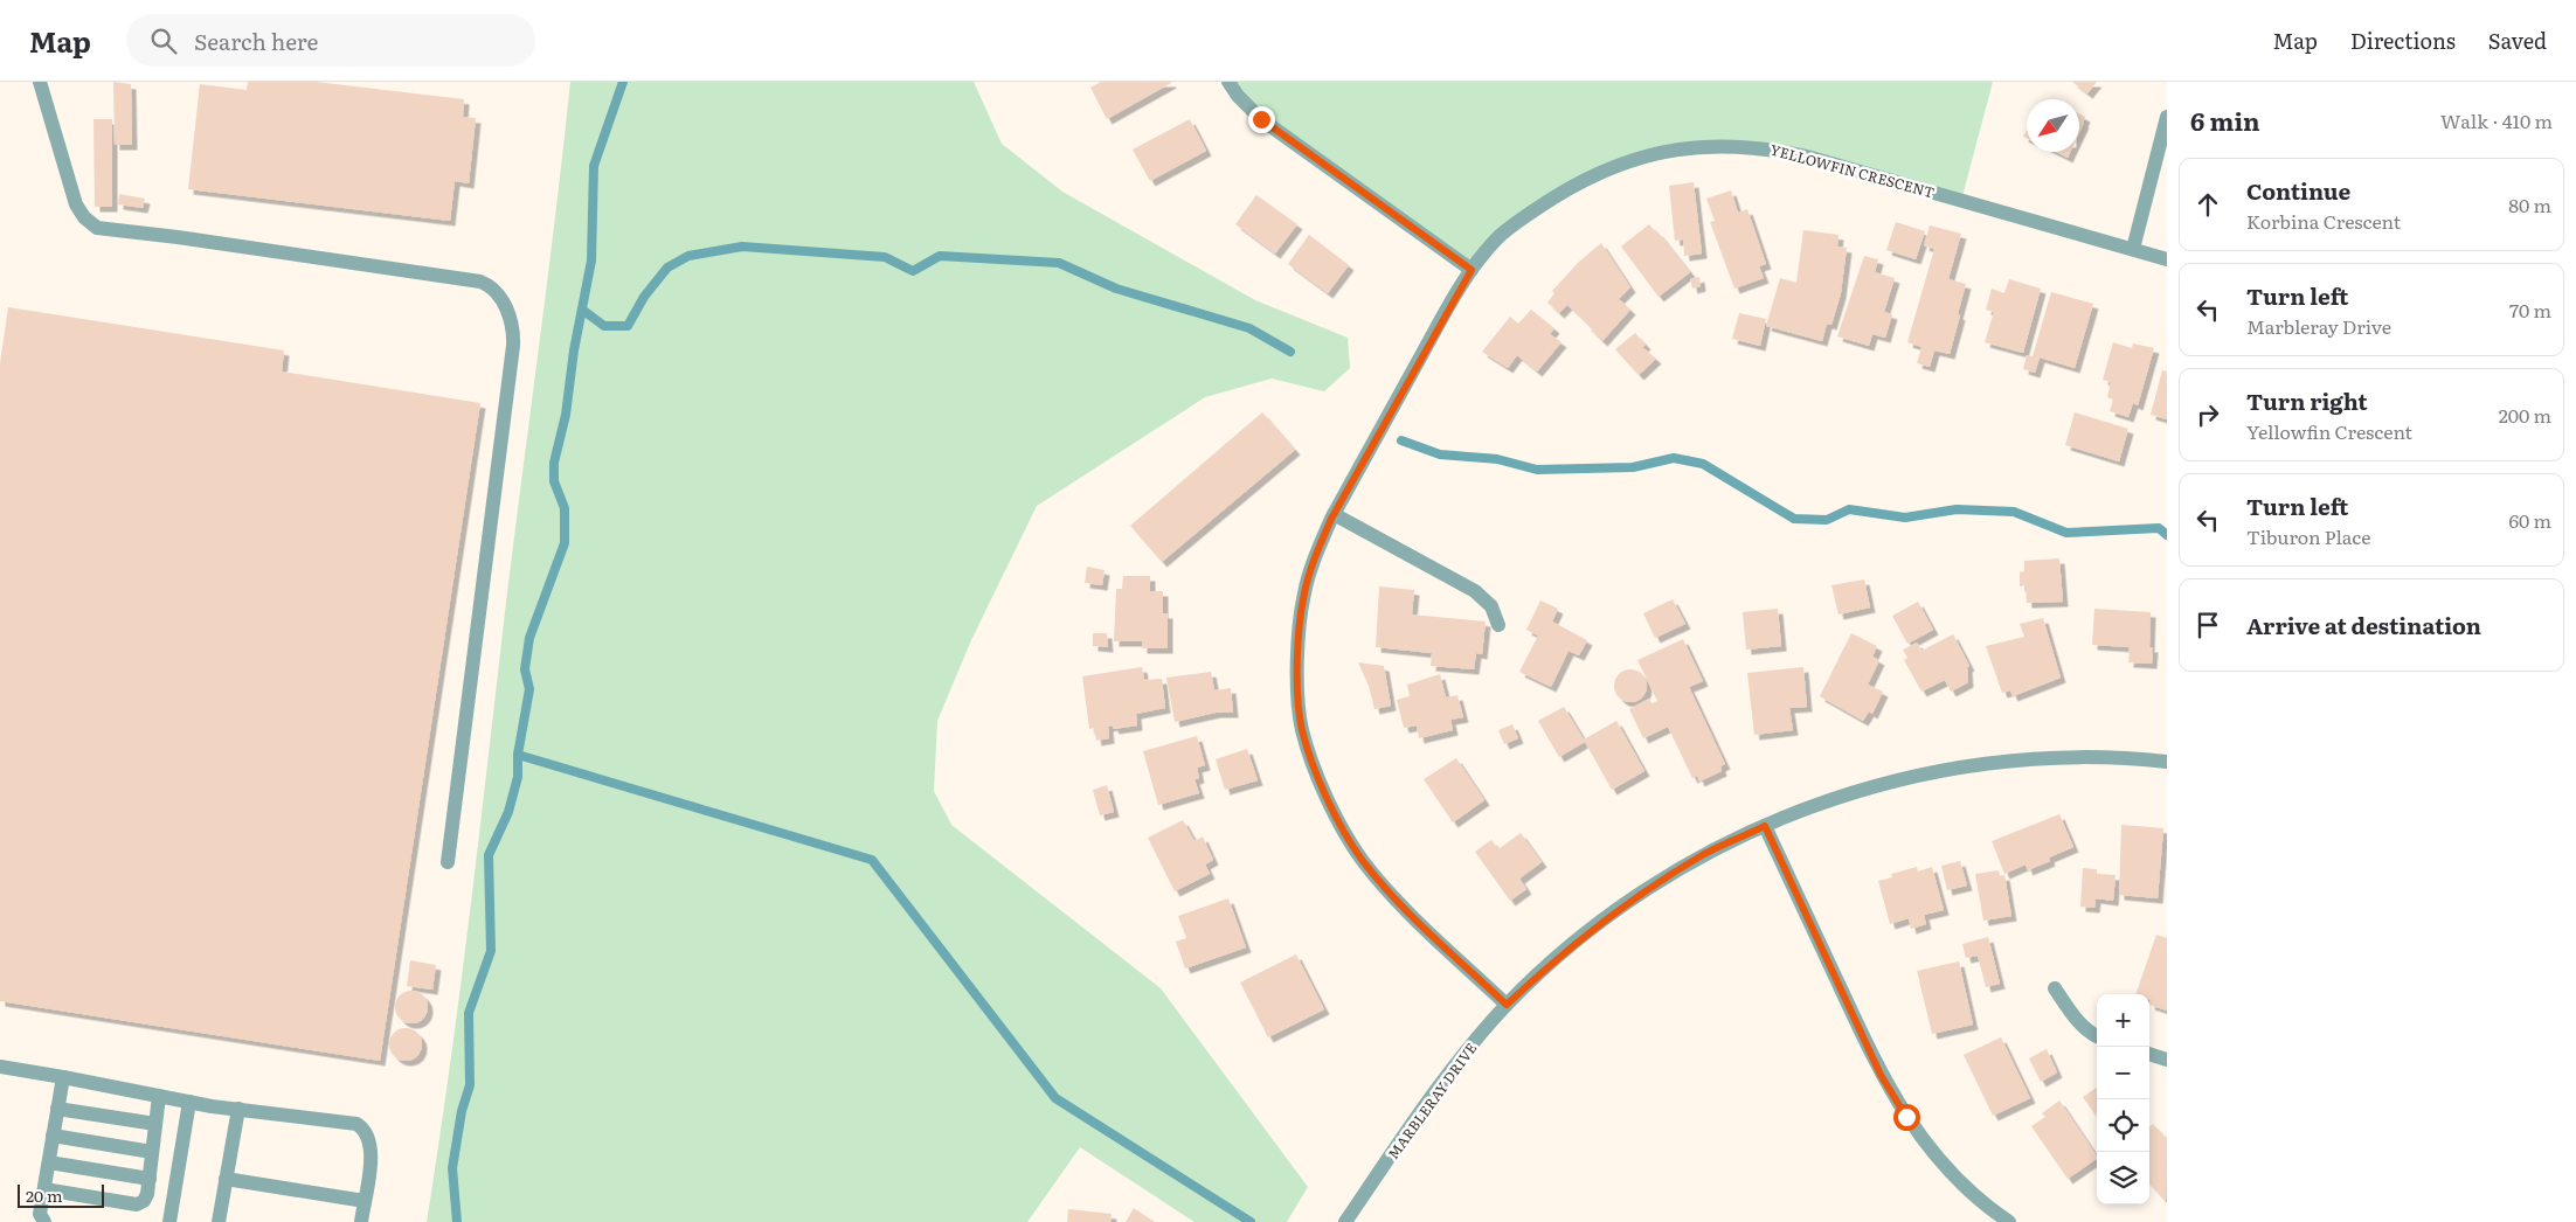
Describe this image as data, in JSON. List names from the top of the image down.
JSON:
{
  "streets": {
    "street": ["YELLOWFIN CRESCENT", "MARBLERAY DRIVE"]
  },
  "crossings": [
    ["YELLOWFIN CRESCENT", "MARBLERAY DRIVE"]
  ],
  "scale_bar": "20 m",
  "north": "bottom left",
  "page": {
    "header": "Map",
    "search": "Search here",
    "nav": ["Map", "Directions", "Saved"],
    "heading": ["6 min", "Walk · 410 m"],
    "list": [
      ["Continue", "Korbina Crescent", "80 m"],
      ["Turn left", "Marbleray Drive", "70 m"],
      ["Turn right", "Yellowfin Crescent", "200 m"],
      ["Turn left", "Tiburon Place", "60 m"],
      "Arrive at destination"
    ],
    "map_buttons": ["+", "−"],
    "scale": "20 m"
  }
}
